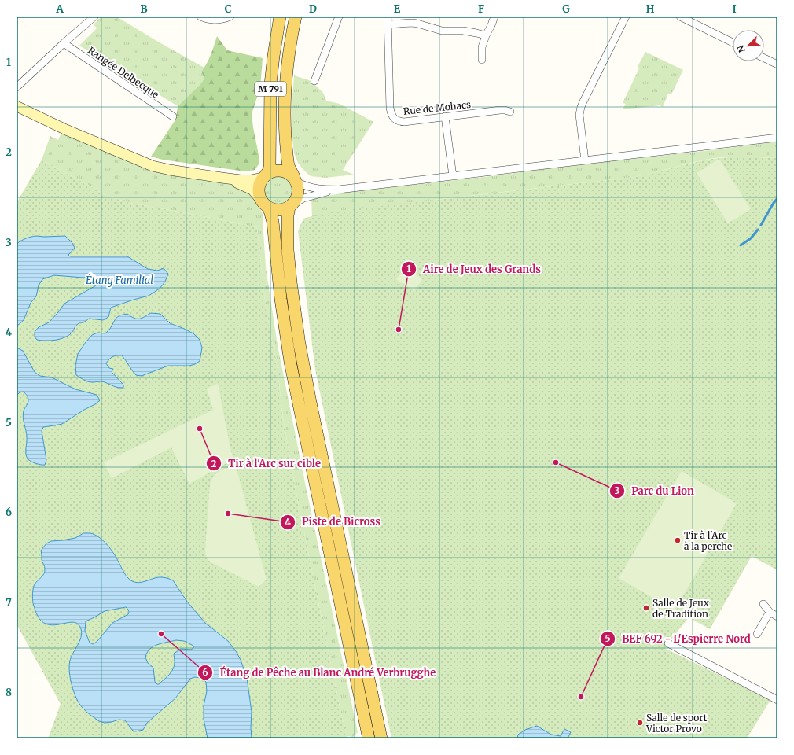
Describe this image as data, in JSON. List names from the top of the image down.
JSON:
{
  "streets": {
    "main road": ["M 791"],
    "street": ["Rangée Delbecque", "Rue de Mohacs"]
  },
  "water": ["Étang Familial"],
  "places": [
    "Aire de Jeux des Grands",
    "Tir à l'Arc sur cible",
    "Parc du Lion",
    "Piste de Bicross",
    "Tir à l'Arc à la perche",
    "Salle de Jeux de Tradition",
    "Étang de Pêche au Blanc André Verbrugghe",
    "BEF 692 - L'Espierre Nord",
    "Salle de sport Victor Provo"
  ],
  "north": "bottom left",
  "grid": {
    "columns": [
      "A",
      "B",
      "C",
      "D",
      "E",
      "F",
      "G",
      "H",
      "I"
    ],
    "rows": [
      "1",
      "2",
      "3",
      "4",
      "5",
      "6",
      "7",
      "8"
    ]
  }
}
